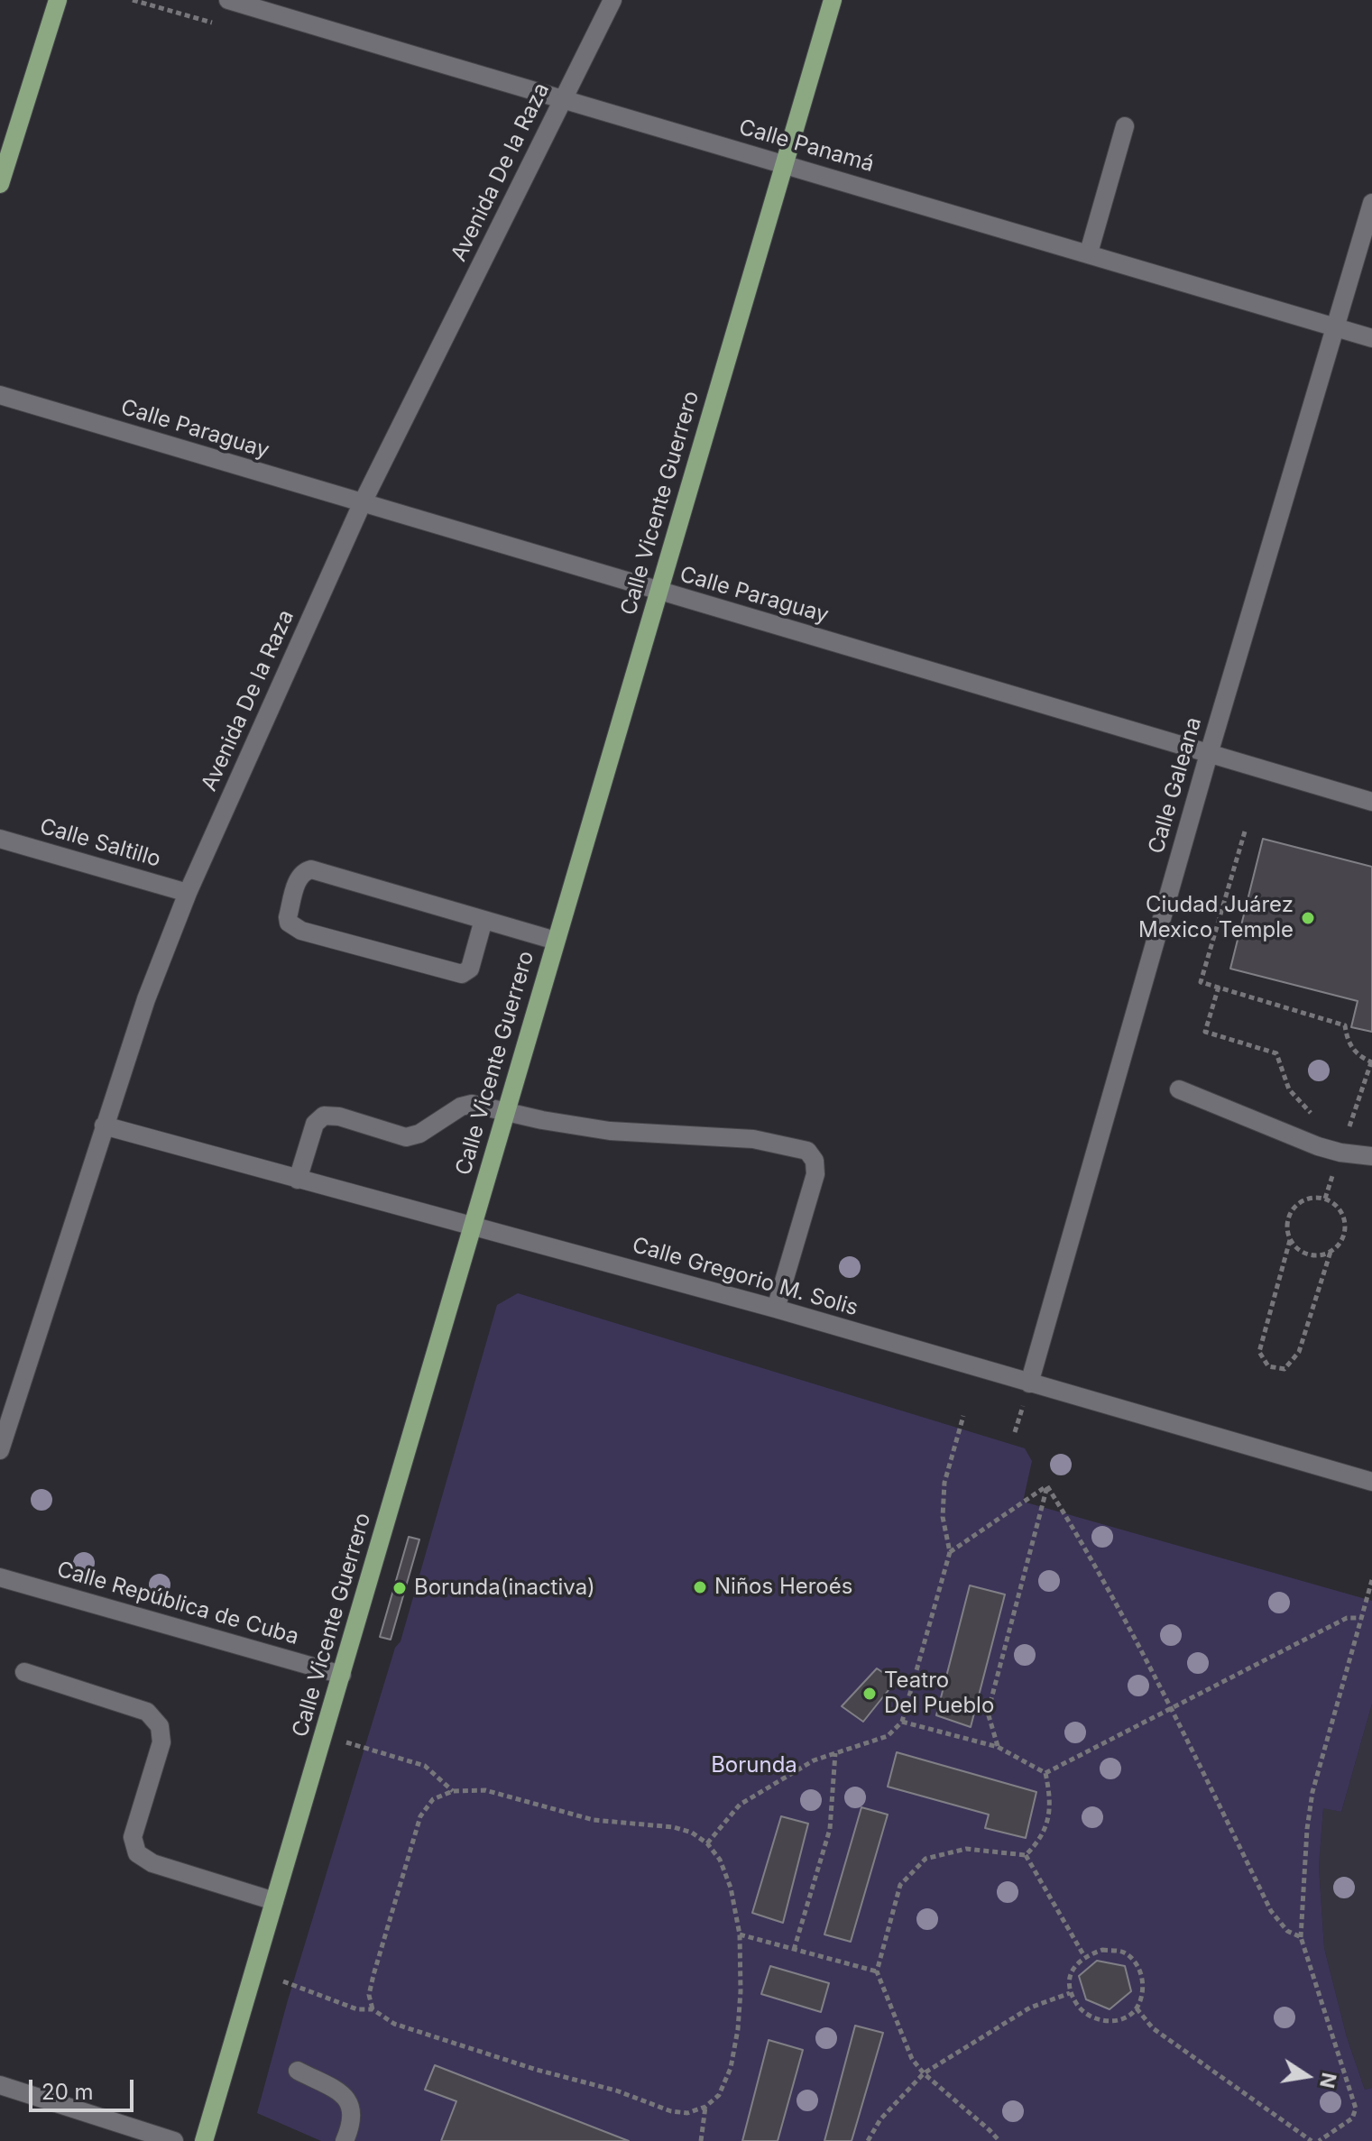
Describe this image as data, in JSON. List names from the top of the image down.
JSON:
{
  "streets": {
    "main road": ["Calle Vicente Guerrero"],
    "street": [
      "Calle Panamá",
      "Avenida De la Raza",
      "Calle Paraguay",
      "Calle Galeana",
      "Calle Saltillo",
      "Calle Gregorio M. Solis",
      "Calle República de Cuba"
    ]
  },
  "crossings": [
    ["Calle Panamá", "Avenida De la Raza"],
    ["Calle Panamá", "Calle Vicente Guerrero"],
    ["Calle Panamá", "Calle Galeana"],
    ["Avenida De la Raza", "Calle Paraguay"],
    ["Avenida De la Raza", "Calle Saltillo"],
    ["Avenida De la Raza", "Calle Gregorio M. Solis"],
    ["Calle Paraguay", "Calle Vicente Guerrero"],
    ["Calle Paraguay", "Calle Galeana"],
    ["Calle Vicente Guerrero", "Calle Gregorio M. Solis"],
    ["Calle Vicente Guerrero", "Calle República de Cuba"],
    ["Calle Galeana", "Calle Gregorio M. Solis"]
  ],
  "parks": ["Borunda"],
  "places": [
    "Ciudad Juárez Mexico Temple",
    "Niños Heroés",
    "Borunda(inactiva)",
    "Teatro Del Pueblo"
  ],
  "scale_bar": "20 m",
  "north": "right"
}
